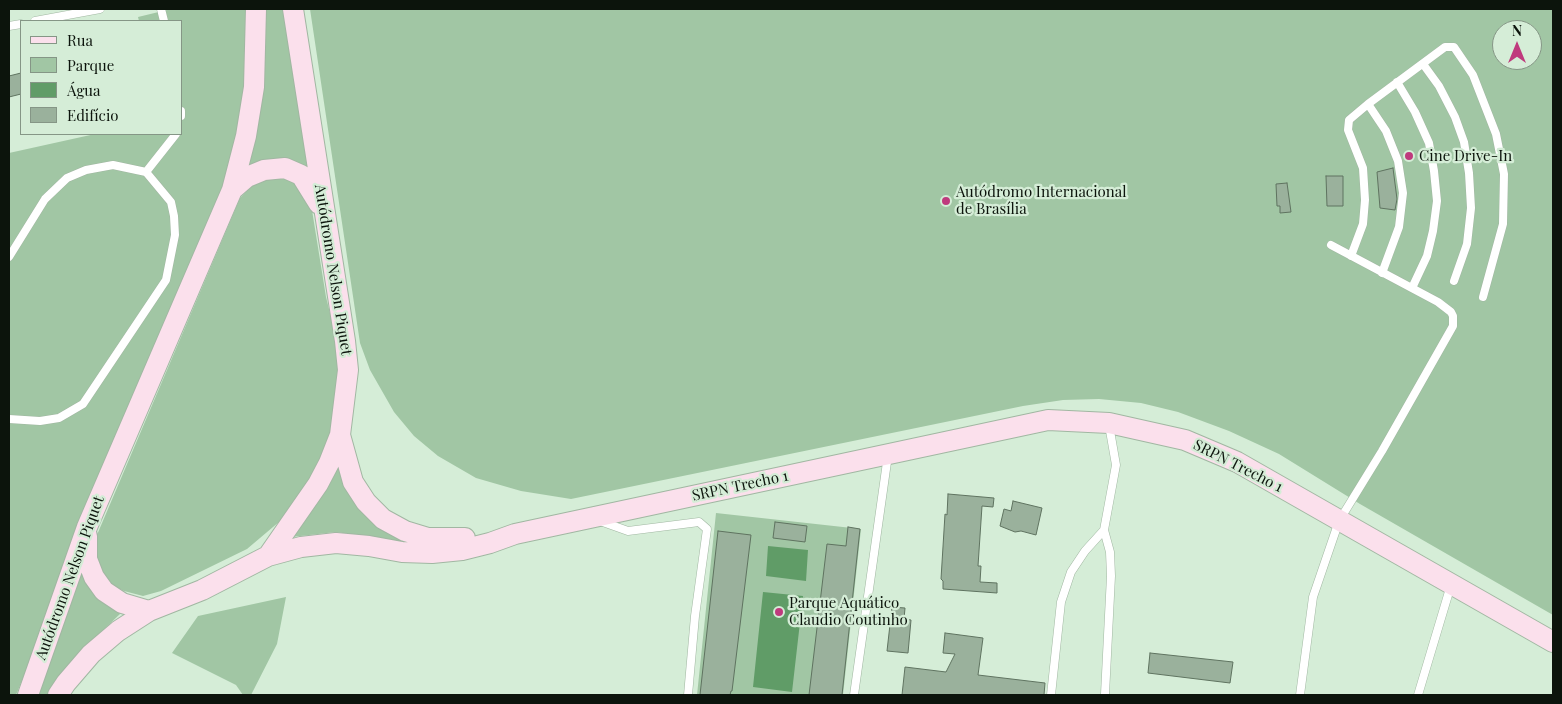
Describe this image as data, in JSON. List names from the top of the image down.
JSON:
{
  "streets": {
    "main road": ["Autódromo Nelson Piquet", "SRPN Trecho 1"]
  },
  "crossings": [
    ["Autódromo Nelson Piquet", "SRPN Trecho 1"]
  ],
  "places": ["Cine Drive-In", "Autódromo Internacional de Brasília", "Parque Aquático Claudio Coutinho"],
  "legend": [
    "Rua",
    "Parque",
    "Água",
    "Edifício"
  ],
  "north": "top"
}
